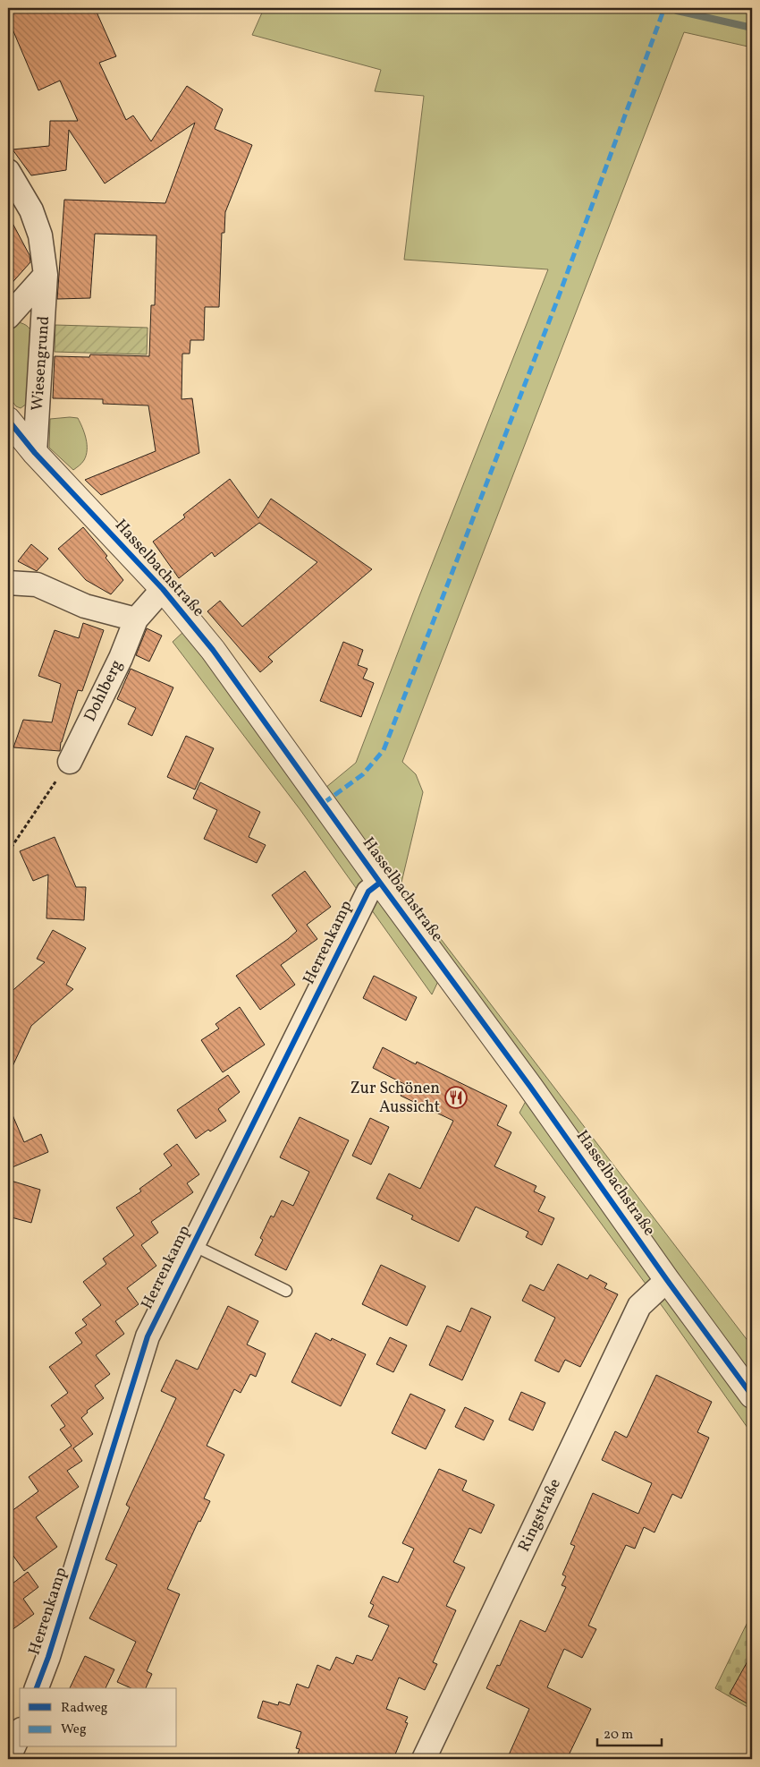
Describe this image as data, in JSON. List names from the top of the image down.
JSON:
{
  "streets": {
    "street": [
      "Wiesengrund",
      "Hasselbachstraße",
      "Dohlberg",
      "Herrenkamp",
      "Ringstraße"
    ]
  },
  "crossings": [
    ["Wiesengrund", "Hasselbachstraße"],
    ["Hasselbachstraße", "Dohlberg"],
    ["Hasselbachstraße", "Herrenkamp"],
    ["Hasselbachstraße", "Ringstraße"]
  ],
  "places": {
    "restaurant": ["Zur Schönen Aussicht"]
  },
  "legend": ["Radweg", "Weg"],
  "scale_bar": "20 m"
}
